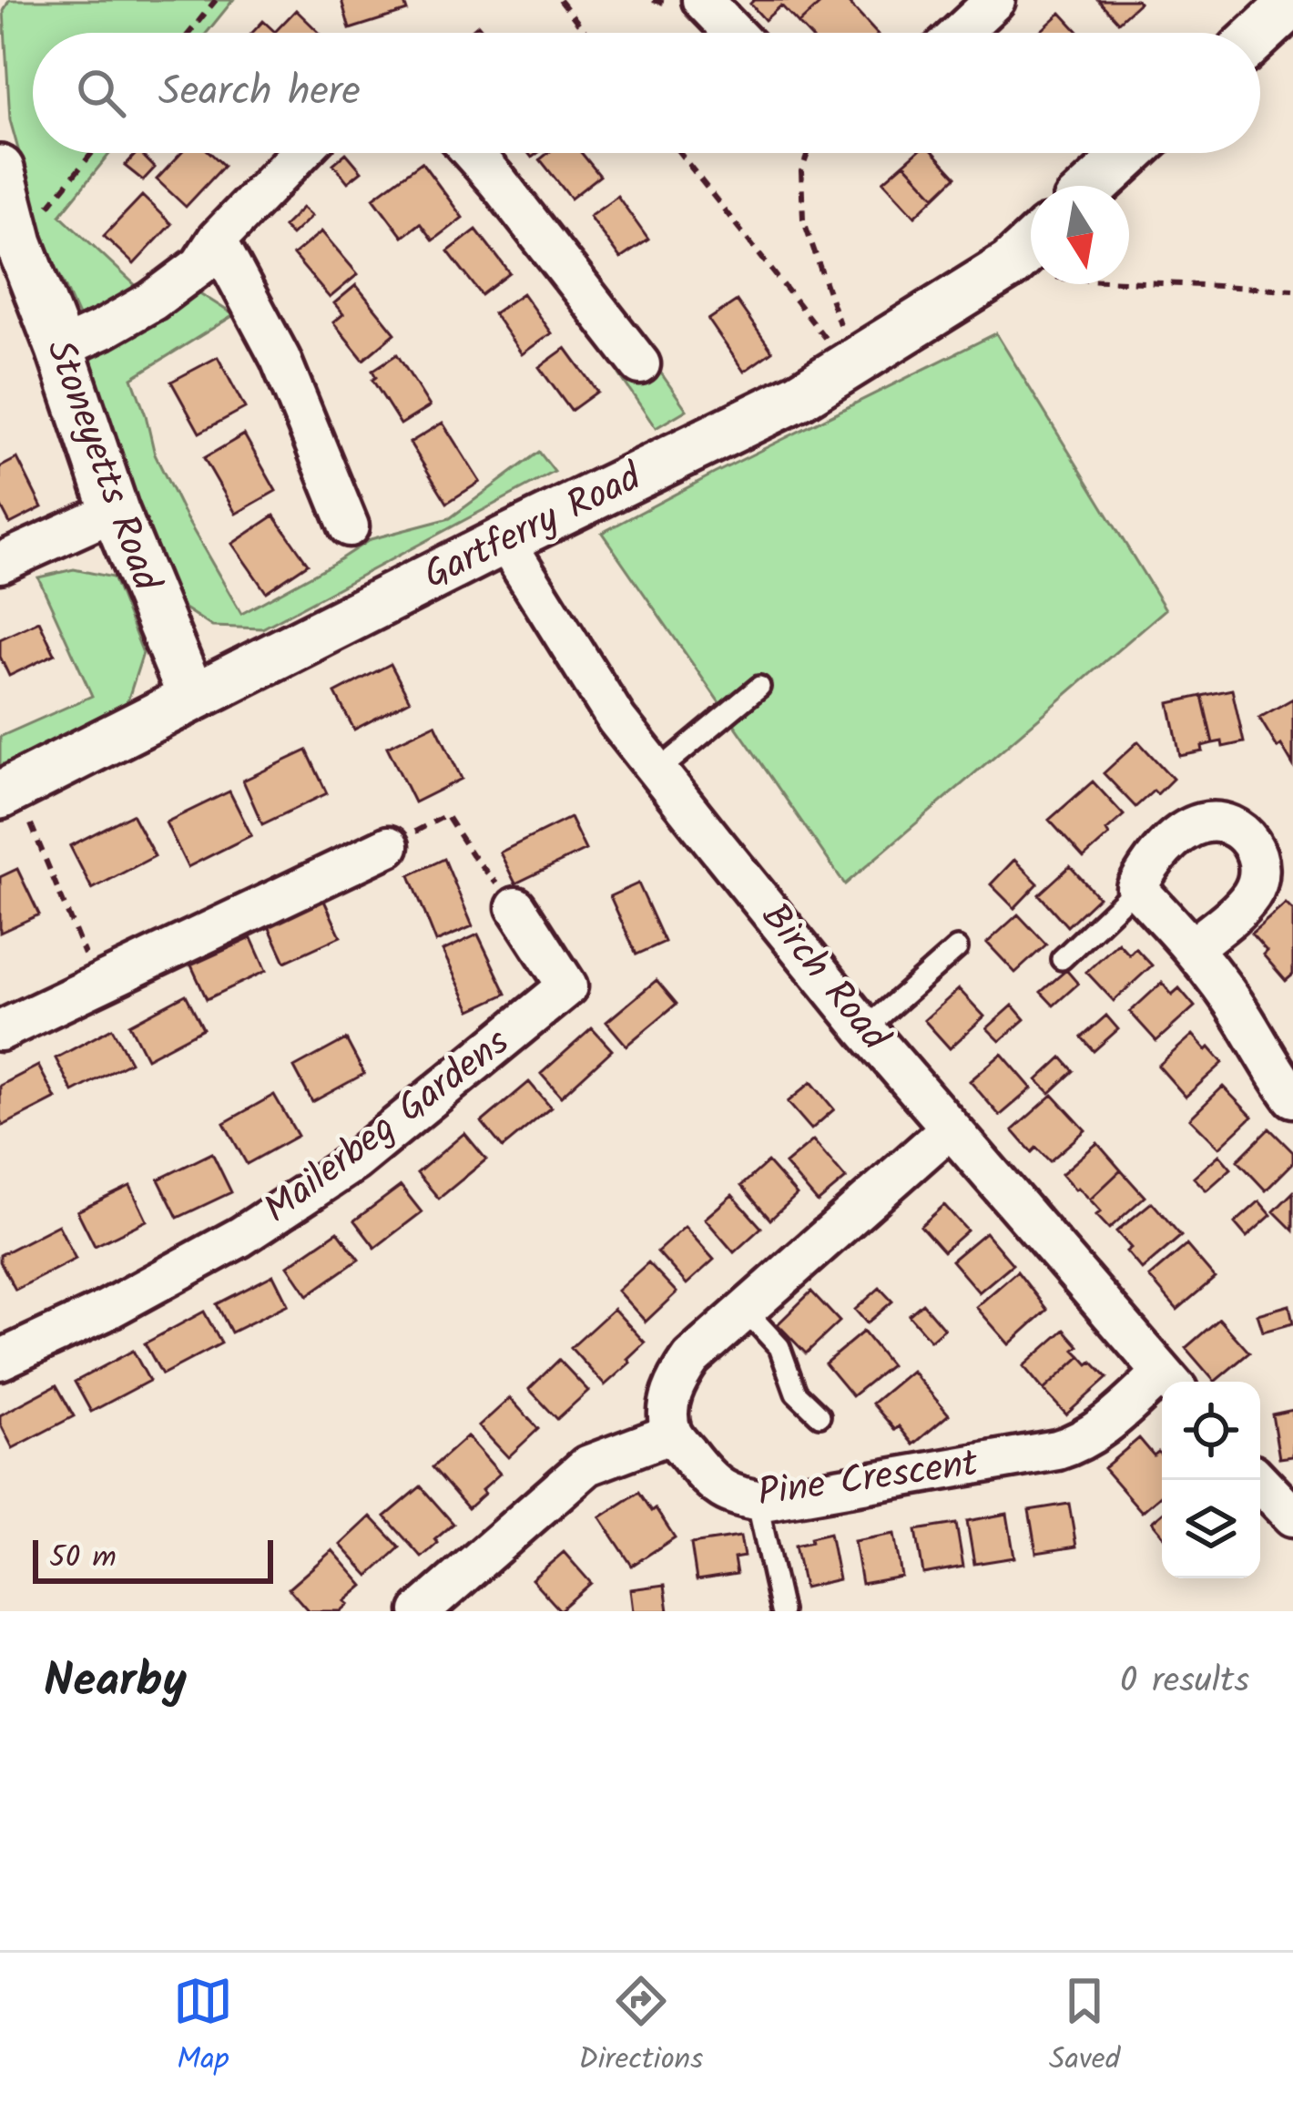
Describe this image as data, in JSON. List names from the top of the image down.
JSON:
{
  "streets": {
    "street": [
      "Stoneyetts Road",
      "Gartferry Road",
      "Birch Road",
      "Mailerbeg Gardens",
      "Pine Crescent"
    ]
  },
  "crossings": [
    ["Stoneyetts Road", "Gartferry Road"],
    ["Gartferry Road", "Birch Road"]
  ],
  "scale_bar": "50 m",
  "north": "bottom",
  "page": {
    "search": "Search here",
    "scale": "50 m",
    "heading": ["Nearby", "0 results"],
    "nav": ["Map", "Directions", "Saved"]
  }
}
